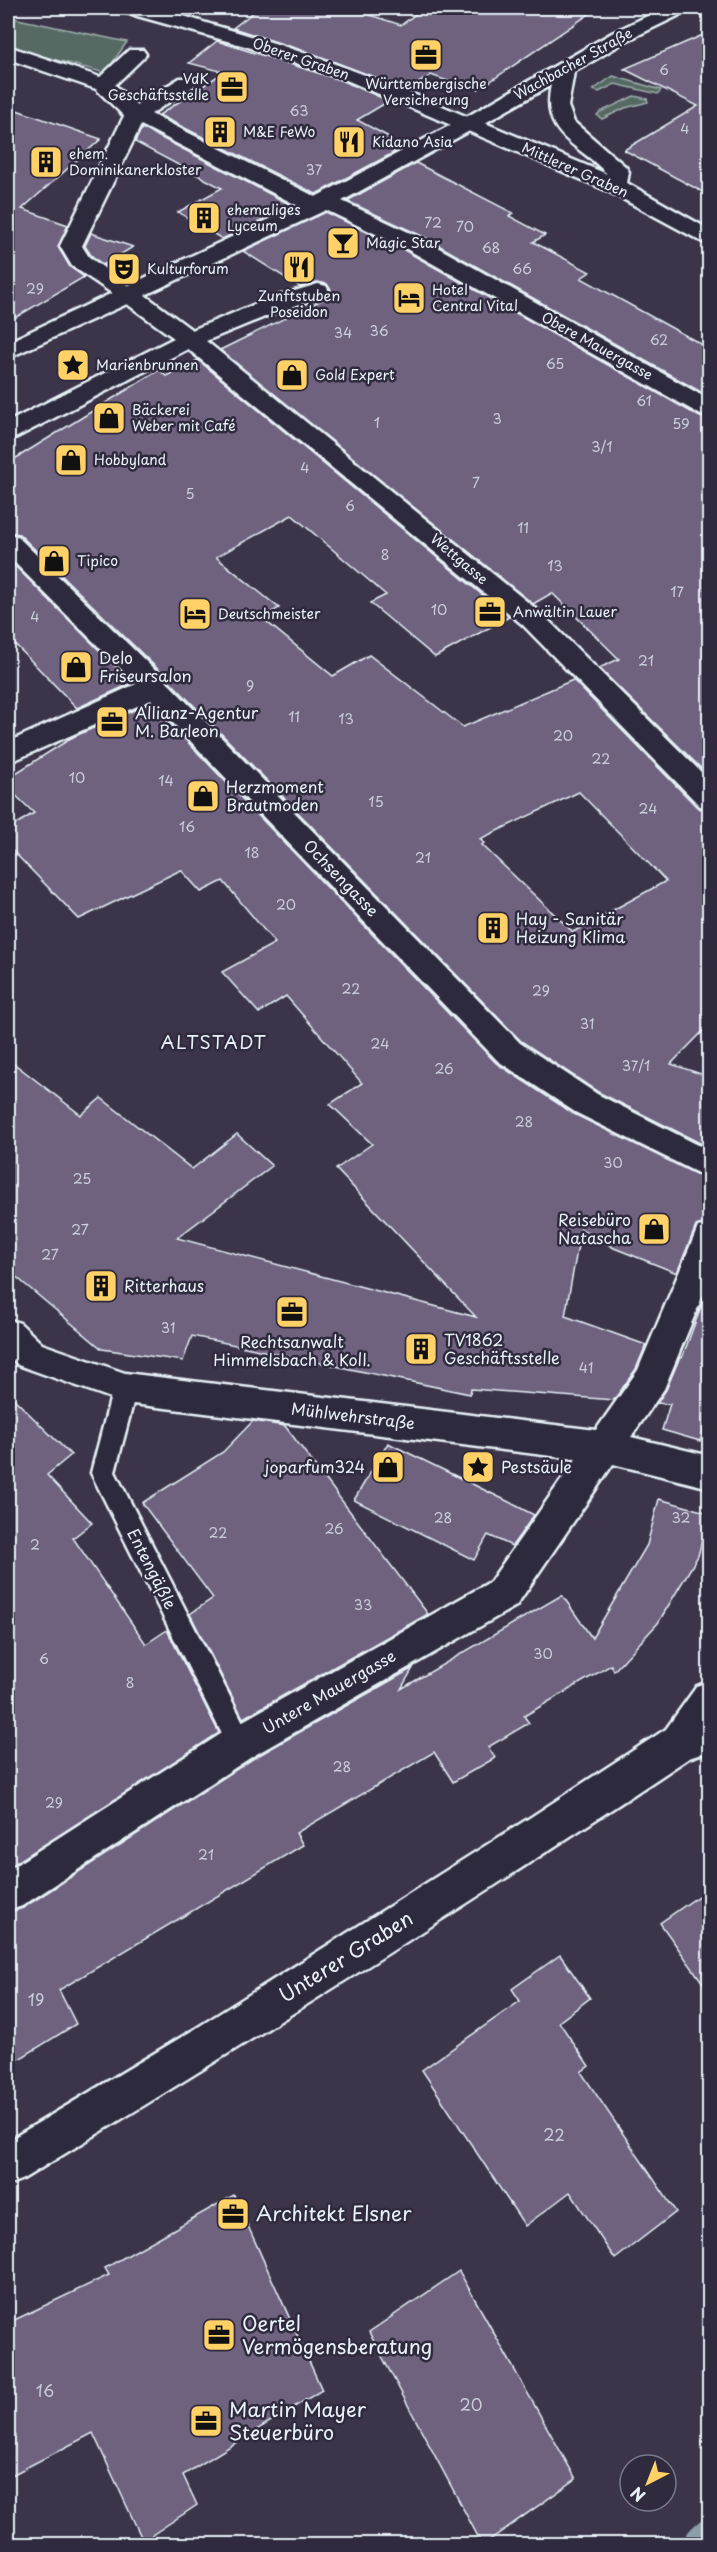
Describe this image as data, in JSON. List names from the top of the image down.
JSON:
{
  "streets": {
    "street": [
      "Oberer Graben",
      "Wachbacher Straße",
      "Mittlerer Graben",
      "Obere Mauergasse",
      "Wettgasse",
      "Ochsengasse",
      "Mühlwehrstraße",
      "Untere Mauergasse",
      "Unterer Graben"
    ],
    "lane": ["Entengäßle"]
  },
  "crossings": [
    ["Oberer Graben", "Wachbacher Straße"],
    ["Oberer Graben", "Mittlerer Graben"],
    ["Wachbacher Straße", "Mittlerer Graben"],
    ["Wachbacher Straße", "Obere Mauergasse"],
    ["Wachbacher Straße", "Wettgasse"],
    ["Obere Mauergasse", "Wettgasse"],
    ["Mühlwehrstraße", "Entengäßle"],
    ["Mühlwehrstraße", "Untere Mauergasse"],
    ["Entengäßle", "Untere Mauergasse"]
  ],
  "districts": ["ALTSTADT"],
  "places": {
    "office": [
      "Württembergische Versicherung",
      "VdK Geschäftsstelle",
      "Anwältin Lauer",
      "Allianz-Agentur M. Barleon",
      "Rechtsanwalt Himmelsbach & Koll.",
      "Architekt Elsner",
      "Oertel Vermögensberatung",
      "Martin Mayer Steuerbüro"
    ],
    "building": [
      "M&E FeWo",
      "ehem. Dominikanerkloster",
      "ehemaliges Lyceum",
      "Hay - Sanitär Heizung Klima",
      "Ritterhaus",
      "TV1862 Geschäftsstelle"
    ],
    "restaurant": ["Kidano Asia", "Zunftstuben Poseidon"],
    "bar": ["Magic Star"],
    "theatre": ["Kulturforum"],
    "hotel": ["Hotel Central Vital", "Deutschmeister"],
    "place": ["Marienbrunnen", "Pestsäule"],
    "shop": [
      "Gold Expert",
      "Bäckerei Weber mit Café",
      "Hobbyland",
      "Tipico",
      "Delo Friseursalon",
      "Herzmoment Brautmoden",
      "Reisebüro Natascha",
      "joparfum324"
    ]
  },
  "house_numbers": [
    "6",
    "63",
    "4",
    "37",
    "72",
    "70",
    "68",
    "66",
    "29",
    "36",
    "34",
    "62",
    "65",
    "61",
    "3",
    "1",
    "59",
    "3/1",
    "4",
    "7",
    "5",
    "6",
    "11",
    "8",
    "13",
    "17",
    "10",
    "4",
    "21",
    "9",
    "11",
    "13",
    "20",
    "22",
    "10",
    "14",
    "15",
    "24",
    "16",
    "18",
    "21",
    "20",
    "22",
    "29",
    "31",
    "24",
    "37/1",
    "26",
    "28",
    "30",
    "25",
    "27",
    "27",
    "31",
    "41",
    "28",
    "32",
    "26",
    "22",
    "2",
    "33",
    "30",
    "6",
    "8",
    "28",
    "29",
    "21",
    "19",
    "22",
    "16",
    "20"
  ],
  "north": "bottom left"
}
